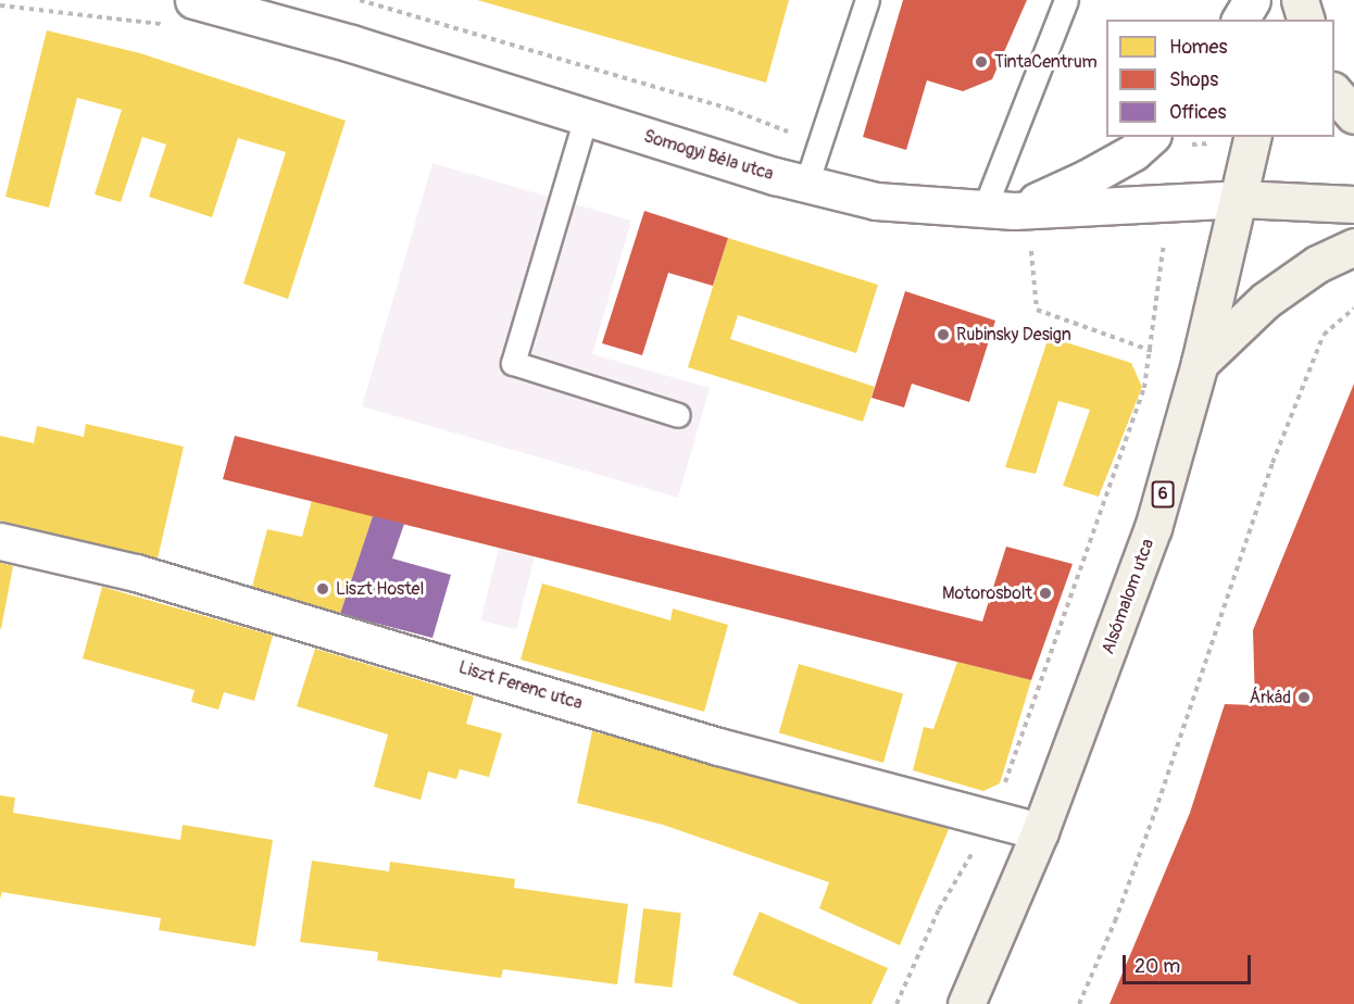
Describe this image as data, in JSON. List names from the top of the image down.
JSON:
{
  "streets": {
    "main road": ["6", "Alsómalom utca"],
    "street": ["Somogyi Béla utca", "Liszt Ferenc utca"]
  },
  "crossings": [
    ["Somogyi Béla utca", "Alsómalom utca"],
    ["Alsómalom utca", "Liszt Ferenc utca"]
  ],
  "places": [
    "TintaCentrum",
    "Rubinsky Design",
    "Liszt Hostel",
    "Motorosbolt",
    "Árkád"
  ],
  "legend": ["Homes", "Shops", "Offices"],
  "scale_bar": "20 m"
}
